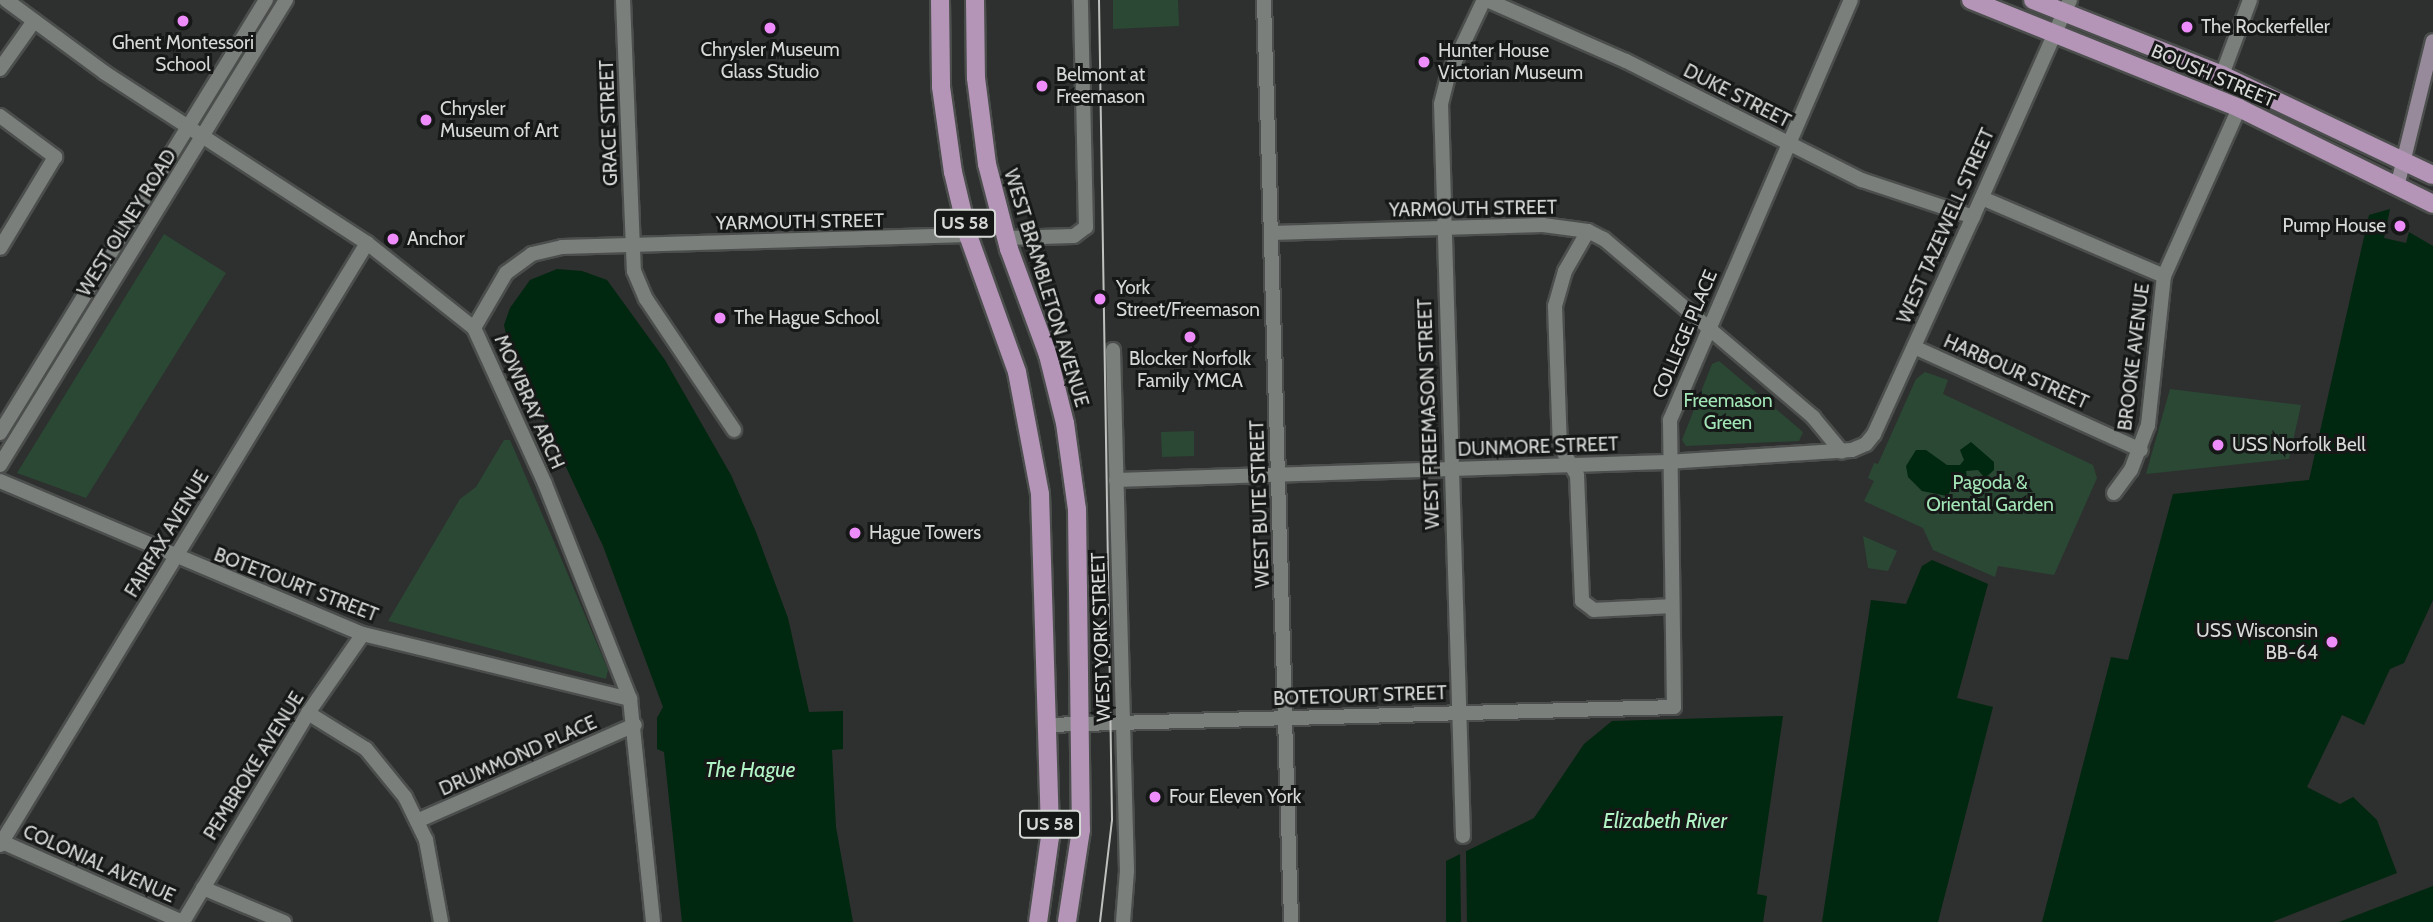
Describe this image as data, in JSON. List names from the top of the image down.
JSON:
{
  "streets": {
    "main road": ["BOUSH STREET", "US 58", "WEST BRAMBLETON AVENUE"],
    "street": [
      "DUKE STREET",
      "GRACE STREET",
      "YARMOUTH STREET",
      "WEST OLNEY ROAD",
      "WEST TAZEWELL STREET",
      "COLLEGE PLACE",
      "BROOKE AVENUE",
      "HARBOUR STREET",
      "MOWBRAY ARCH",
      "WEST FREEMASON STREET",
      "DUNMORE STREET",
      "WEST BUTE STREET",
      "FAIRFAX AVENUE",
      "BOTETOURT STREET",
      "WEST YORK STREET",
      "DRUMMOND PLACE",
      "PEMBROKE AVENUE",
      "COLONIAL AVENUE"
    ]
  },
  "crossings": [
    ["BOUSH STREET", "WEST TAZEWELL STREET"],
    ["BOUSH STREET", "BROOKE AVENUE"],
    ["DUKE STREET", "WEST TAZEWELL STREET"],
    ["DUKE STREET", "COLLEGE PLACE"],
    ["DUKE STREET", "WEST FREEMASON STREET"],
    ["GRACE STREET", "YARMOUTH STREET"],
    ["YARMOUTH STREET", "US 58"],
    ["YARMOUTH STREET", "WEST TAZEWELL STREET"],
    ["YARMOUTH STREET", "COLLEGE PLACE"],
    ["YARMOUTH STREET", "MOWBRAY ARCH"],
    ["YARMOUTH STREET", "WEST FREEMASON STREET"],
    ["YARMOUTH STREET", "DUNMORE STREET"],
    ["YARMOUTH STREET", "WEST BUTE STREET"],
    ["WEST OLNEY ROAD", "MOWBRAY ARCH"],
    ["US 58", "BOTETOURT STREET"],
    ["WEST TAZEWELL STREET", "HARBOUR STREET"],
    ["WEST TAZEWELL STREET", "DUNMORE STREET"],
    ["WEST BRAMBLETON AVENUE", "BOTETOURT STREET"],
    ["COLLEGE PLACE", "DUNMORE STREET"],
    ["COLLEGE PLACE", "BOTETOURT STREET"],
    ["BROOKE AVENUE", "HARBOUR STREET"],
    ["MOWBRAY ARCH", "FAIRFAX AVENUE"],
    ["MOWBRAY ARCH", "BOTETOURT STREET"],
    ["MOWBRAY ARCH", "DRUMMOND PLACE"],
    ["WEST FREEMASON STREET", "DUNMORE STREET"],
    ["WEST FREEMASON STREET", "BOTETOURT STREET"],
    ["DUNMORE STREET", "WEST BUTE STREET"],
    ["DUNMORE STREET", "WEST YORK STREET"],
    ["WEST BUTE STREET", "BOTETOURT STREET"],
    ["FAIRFAX AVENUE", "BOTETOURT STREET"],
    ["FAIRFAX AVENUE", "COLONIAL AVENUE"],
    ["BOTETOURT STREET", "WEST YORK STREET"],
    ["BOTETOURT STREET", "PEMBROKE AVENUE"],
    ["PEMBROKE AVENUE", "COLONIAL AVENUE"]
  ],
  "water": ["The Hague", "Elizabeth River"],
  "parks": ["Freemason Green", "Pagoda & Oriental Garden"],
  "places": [
    "Ghent Montessori School",
    "The Rockerfeller",
    "Chrysler Museum Glass Studio",
    "Hunter House Victorian Museum",
    "Belmont at Freemason",
    "Chrysler Museum of Art",
    "Pump House",
    "Anchor",
    "York Street/Freemason",
    "The Hague School",
    "Blocker Norfolk Family YMCA",
    "USS Norfolk Bell",
    "Hague Towers",
    "USS Wisconsin BB-64",
    "Four Eleven York"
  ]
}
